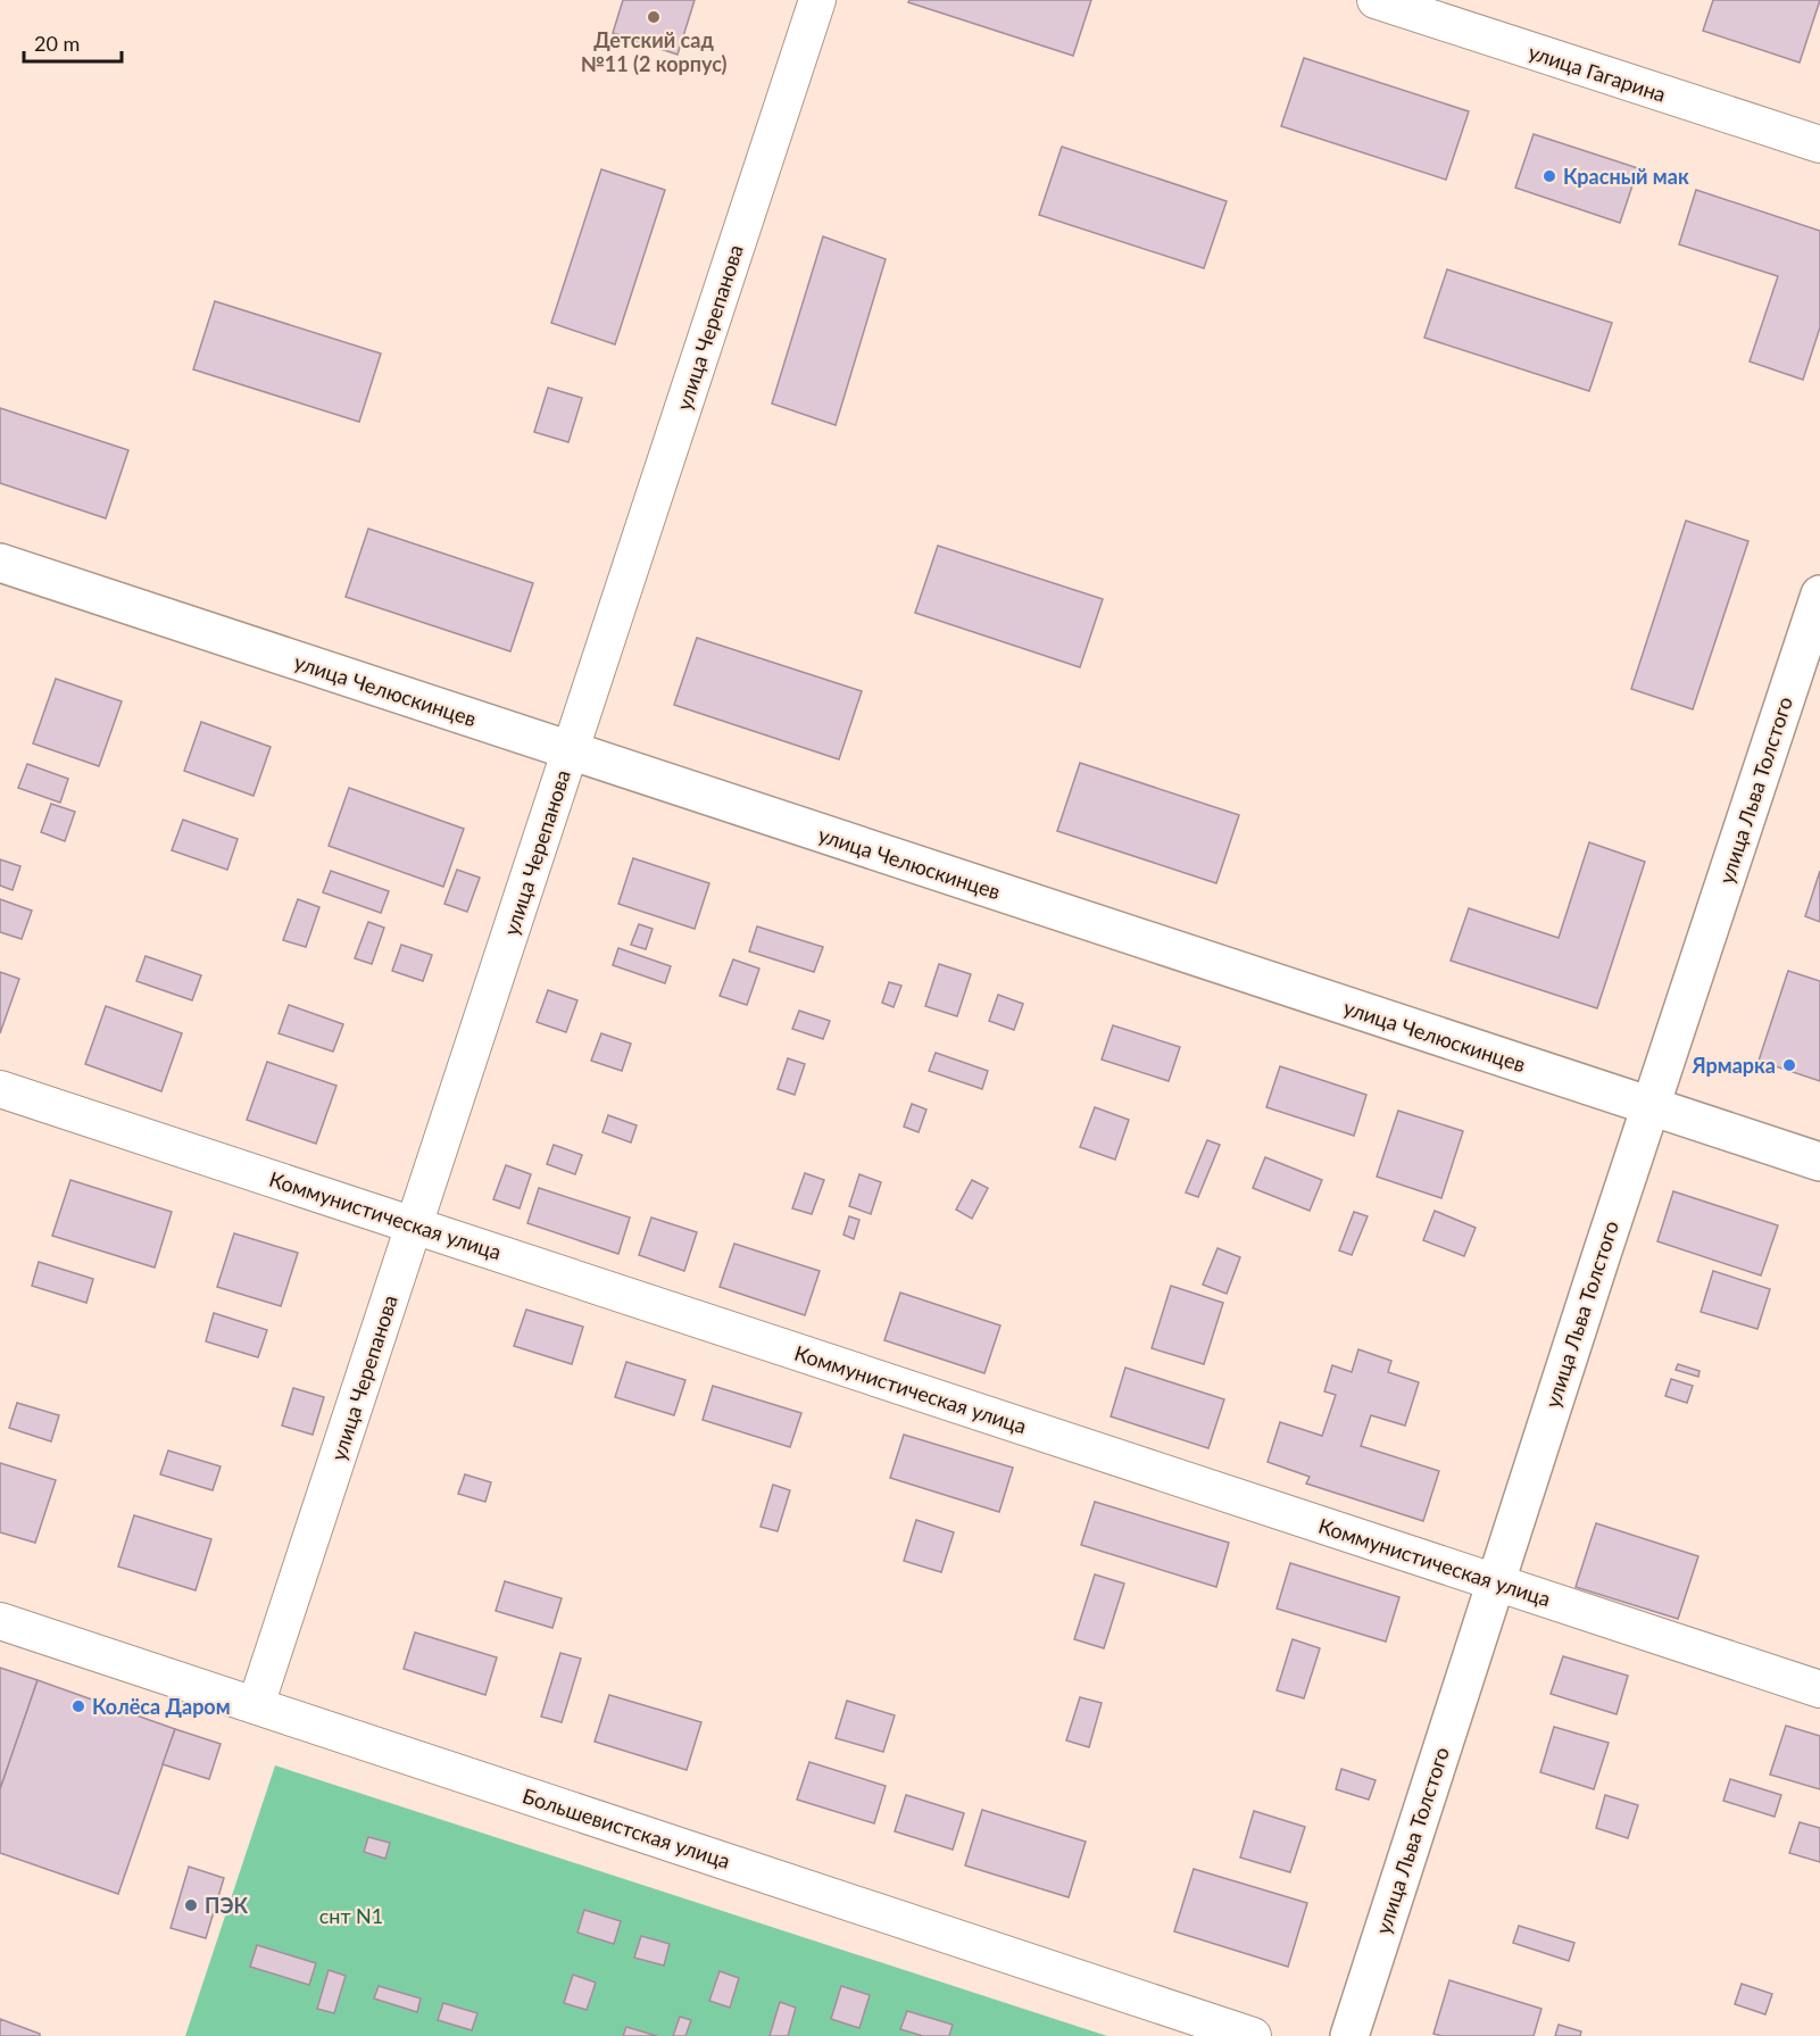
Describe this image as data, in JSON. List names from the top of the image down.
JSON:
{
  "streets": {
    "street": [
      "улица Гагарина",
      "улица Черепанова",
      "улица Челюскинцев",
      "улица Льва Толстого",
      "Коммунистическая улица",
      "Большевистская улица"
    ]
  },
  "crossings": [
    ["улица Черепанова", "улица Челюскинцев"],
    ["улица Черепанова", "Коммунистическая улица"],
    ["улица Черепанова", "Большевистская улица"],
    ["улица Челюскинцев", "улица Льва Толстого"],
    ["улица Льва Толстого", "Коммунистическая улица"]
  ],
  "parks": ["снт N1"],
  "places": [
    "Детский сад №11 (2 корпус)",
    "Красный мак",
    "Ярмарка",
    "Колёса Даром",
    "ПЭК"
  ],
  "scale_bar": "20 m"
}
